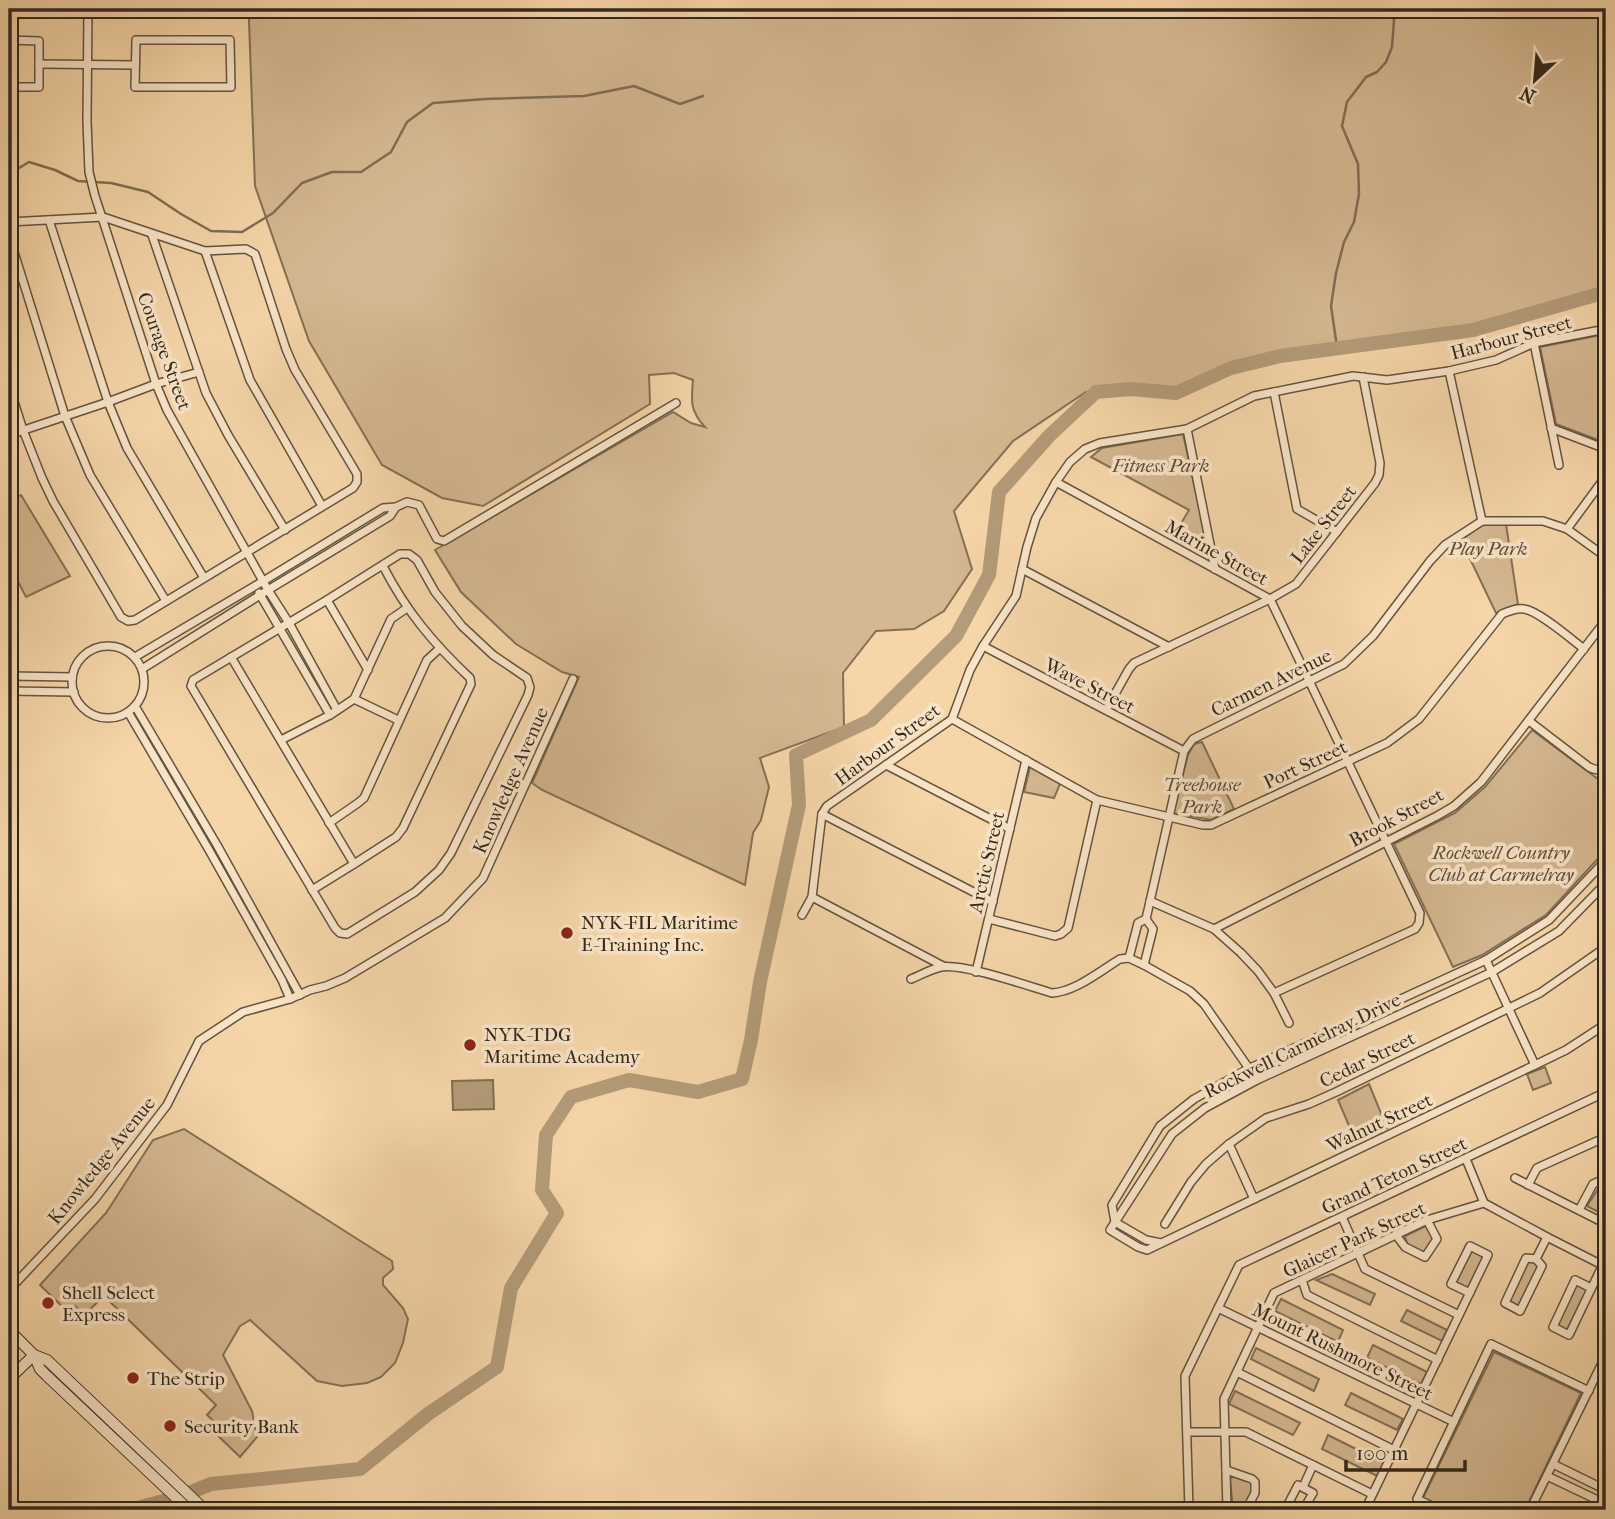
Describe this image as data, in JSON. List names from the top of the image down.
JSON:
{
  "streets": {
    "street": [
      "Harbour Street",
      "Courage Street",
      "Lake Street",
      "Marine Street",
      "Carmen Avenue",
      "Wave Street",
      "Port Street",
      "Knowledge Avenue",
      "Brook Street",
      "Arctic Street",
      "Rockwell Carmelray Drive",
      "Cedar Street",
      "Walnut Street",
      "Grand Teton Street",
      "Glaicer Park Street",
      "Mount Rushmore Street"
    ]
  },
  "crossings": [
    ["Harbour Street", "Lake Street"],
    ["Harbour Street", "Marine Street"],
    ["Harbour Street", "Wave Street"],
    ["Harbour Street", "Port Street"],
    ["Lake Street", "Marine Street"],
    ["Lake Street", "Wave Street"],
    ["Marine Street", "Carmen Avenue"],
    ["Marine Street", "Port Street"],
    ["Marine Street", "Brook Street"],
    ["Carmen Avenue", "Wave Street"],
    ["Port Street", "Brook Street"],
    ["Port Street", "Arctic Street"],
    ["Grand Teton Street", "Mount Rushmore Street"],
    ["Glaicer Park Street", "Mount Rushmore Street"]
  ],
  "parks": [
    "Fitness Park",
    "Play Park",
    "Treehouse Park",
    "Rockwell Country Club at Carmelray"
  ],
  "places": [
    "NYK-FIL Maritime E-Training Inc.",
    "NYK-TDG Maritime Academy",
    "Shell Select Express",
    "The Strip",
    "Security Bank"
  ],
  "scale_bar": "100 m",
  "north": "bottom left"
}
